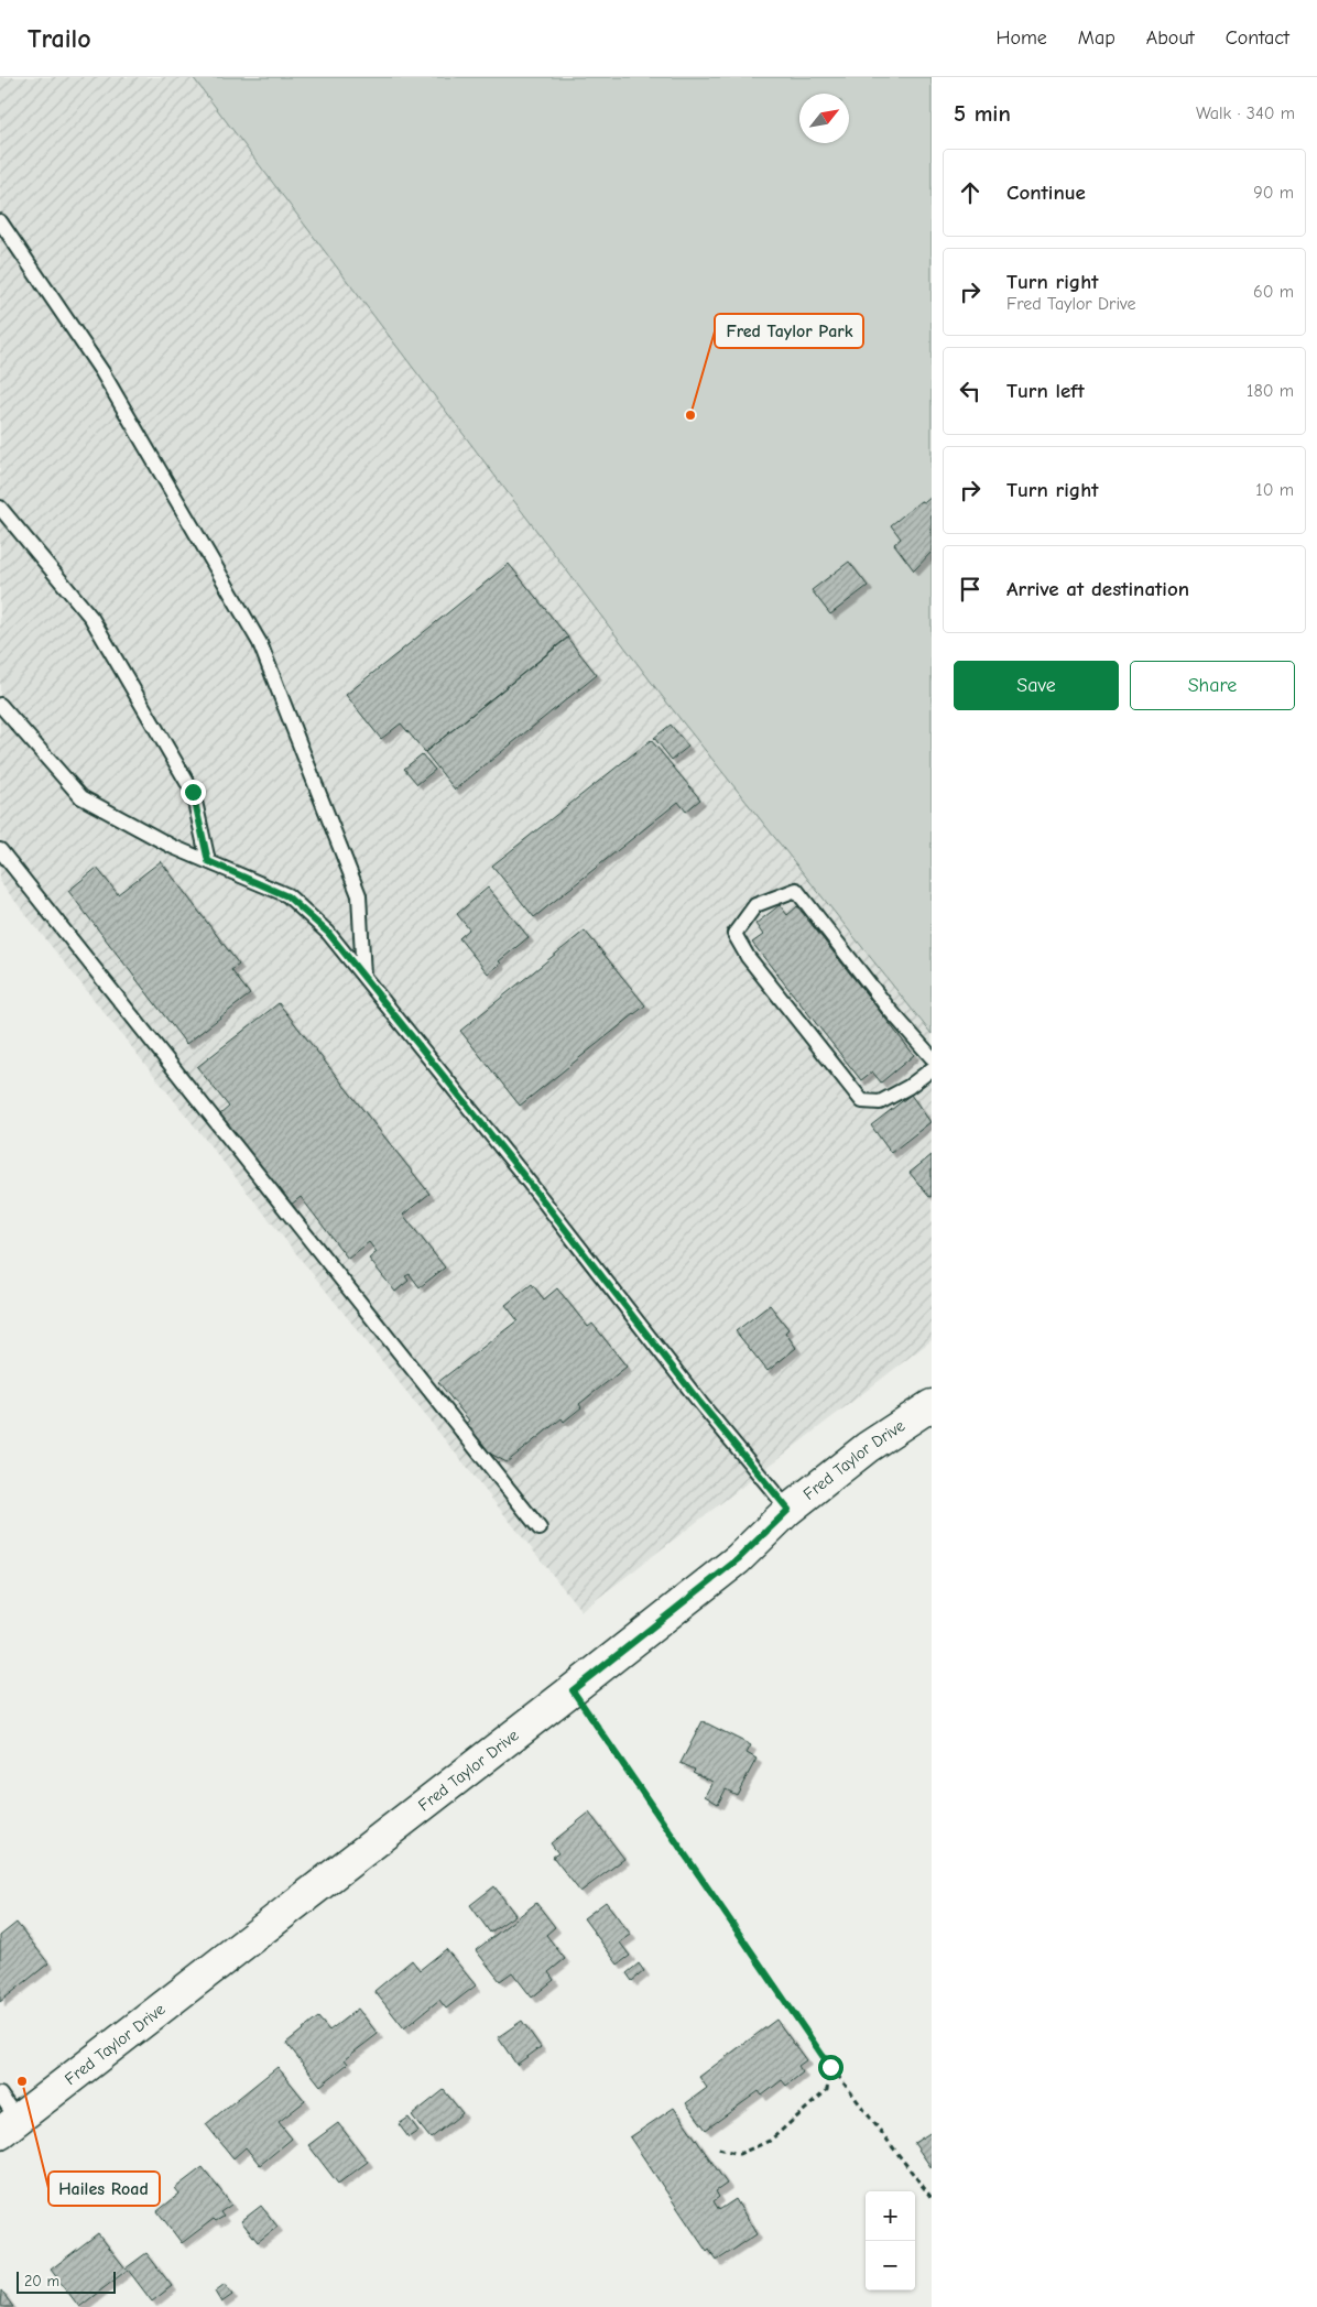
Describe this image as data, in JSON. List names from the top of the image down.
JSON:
{
  "streets": {
    "main road": ["Fred Taylor Drive"]
  },
  "places": ["Fred Taylor Park", "Hailes Road"],
  "scale_bar": "20 m",
  "north": "top right",
  "page": {
    "header": "Trailo",
    "nav": [
      "Home",
      "Map",
      "About",
      "Contact"
    ],
    "heading": ["5 min", "Walk · 340 m"],
    "list": [
      ["Continue", "90 m"],
      ["Turn right", "Fred Taylor Drive", "60 m"],
      ["Turn left", "180 m"],
      ["Turn right", "10 m"],
      "Arrive at destination"
    ],
    "buttons": ["Save", "Share"],
    "map_buttons": ["+", "−"],
    "scale": "20 m"
  }
}
